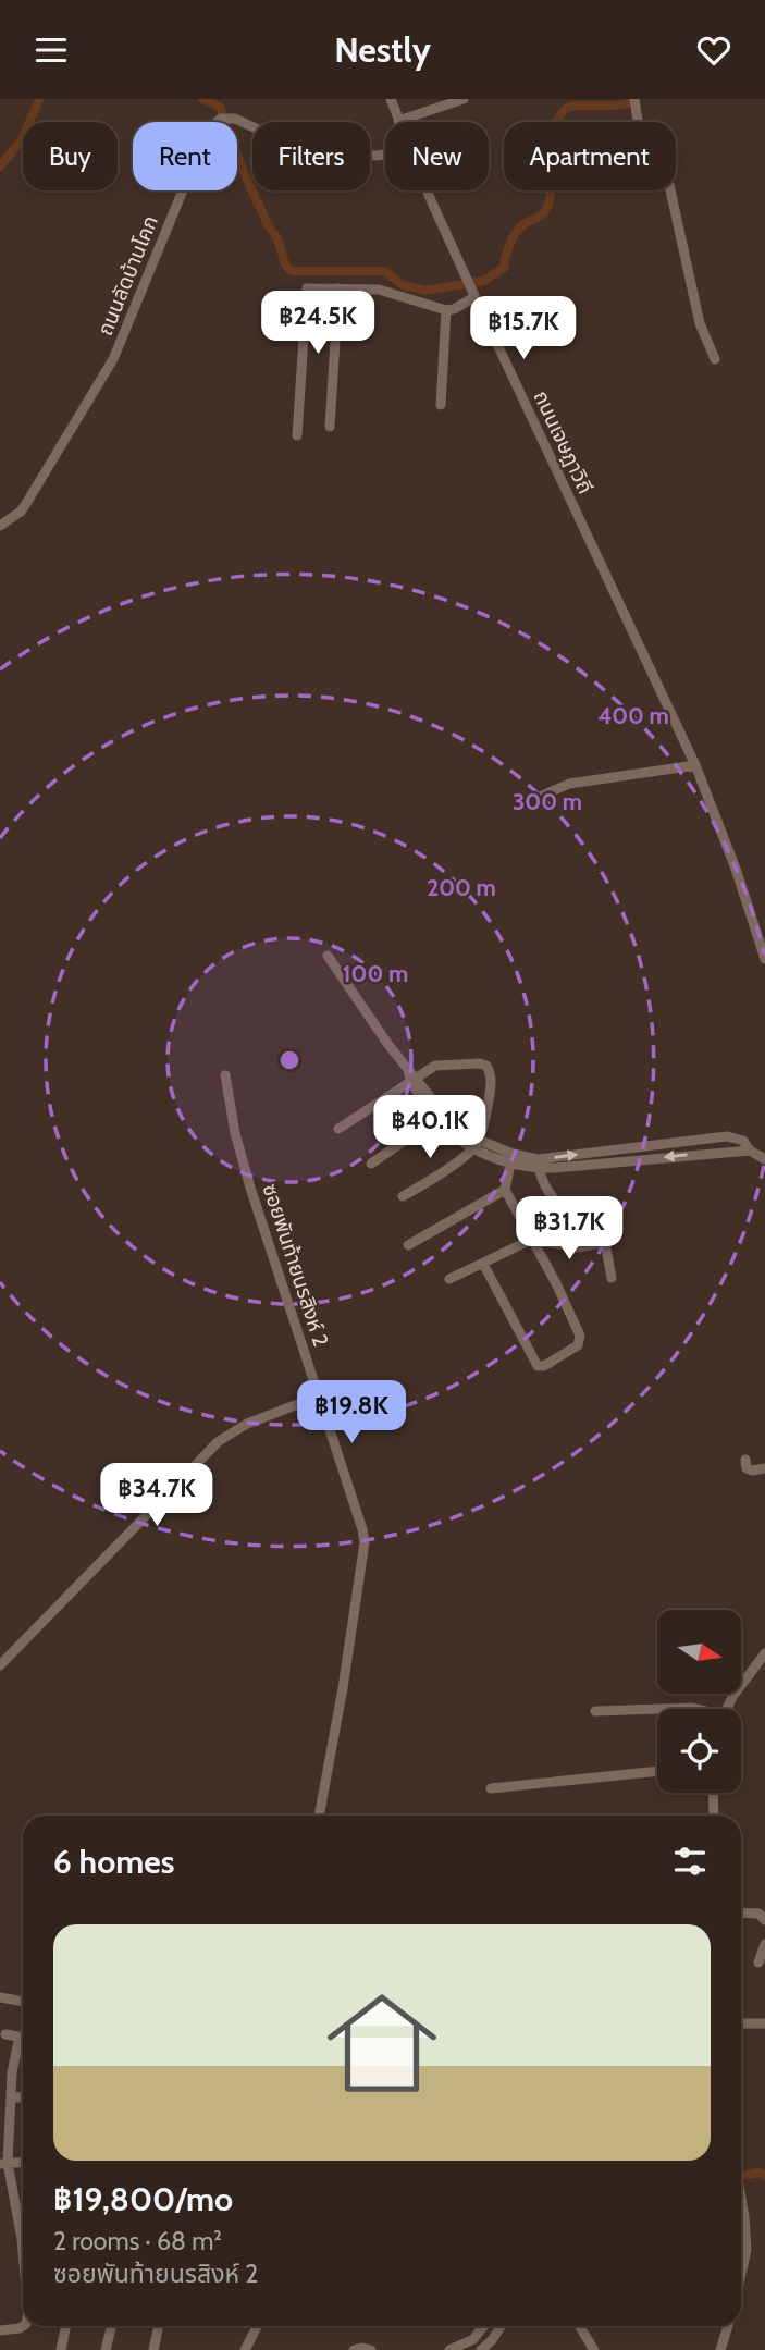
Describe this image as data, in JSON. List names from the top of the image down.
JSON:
{
  "streets": {
    "street": ["ถนนลัดบ้านโคก", "ถนนเจษฎาวิถี", "ซอยพันท้ายนรสิงห์ 2"]
  },
  "north": "right",
  "page": {
    "header": "Nestly",
    "chip": [
      "Buy",
      "Rent",
      "Filters",
      "New",
      "Apartment"
    ],
    "price": [
      "฿24.5K",
      "฿15.7K",
      "฿40.1K",
      "฿31.7K",
      "฿19.8K",
      "฿34.7K"
    ],
    "heading": "6 homes",
    "list": [
      {
        "name": "฿19,800/mo",
        "note": "2 rooms · 68 m² · ซอยพันท้ายนรสิงห์ 2"
      }
    ]
  },
  "rings": [
    "400 m",
    "300 m",
    "200 m",
    "100 m"
  ]
}
